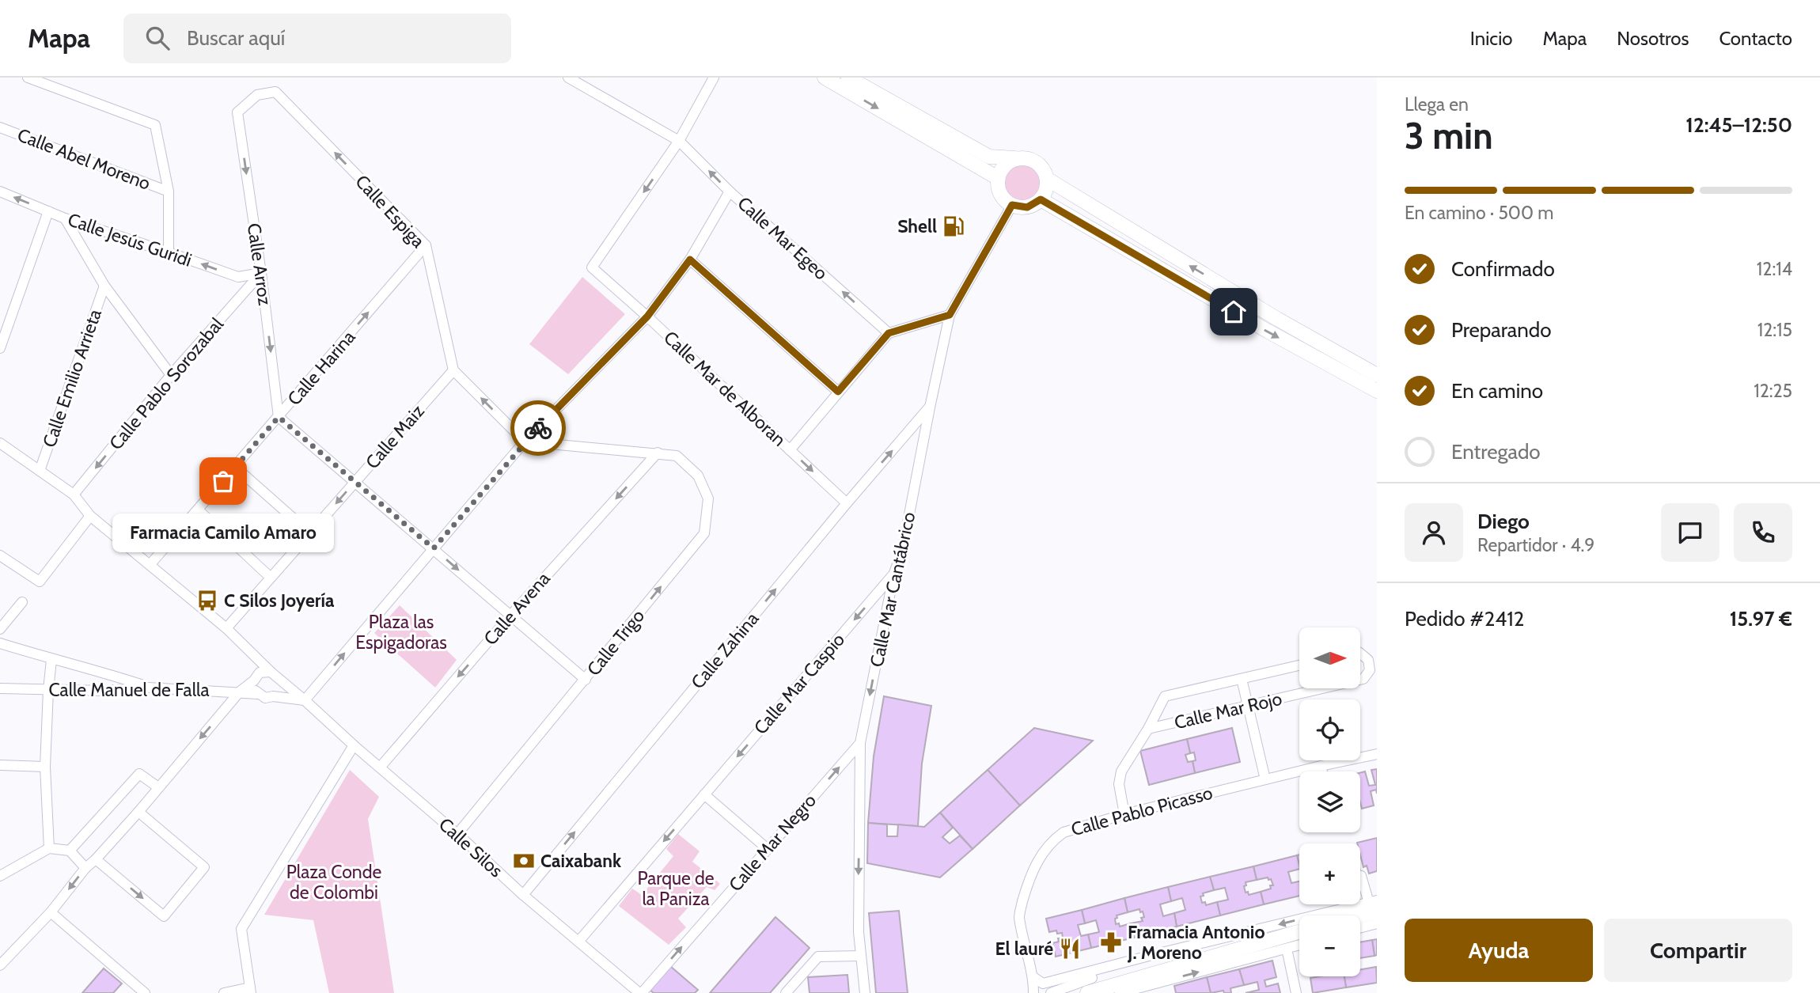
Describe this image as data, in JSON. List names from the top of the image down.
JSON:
{
  "streets": {
    "street": [
      "Calle Abel Moreno",
      "Calle Espiga",
      "Calle Mar Egeo",
      "Calle Jesús Guridi",
      "Calle Arroz",
      "Calle Harina",
      "Calle Emilio Arrieta",
      "Calle Pablo Sorozabal",
      "Calle Mar de Alboran",
      "Calle Maiz",
      "Calle Mar Cantábrico",
      "Calle Avena",
      "Calle Trigo",
      "Calle Zahina",
      "Calle Mar Caspio",
      "Calle Manuel de Falla",
      "Calle Mar Rojo",
      "Calle Pablo Picasso",
      "Calle Mar Negro",
      "Calle Silos"
    ]
  },
  "crossings": [
    ["Calle Espiga", "Calle Arroz"],
    ["Calle Espiga", "Calle Harina"],
    ["Calle Espiga", "Calle Maiz"],
    ["Calle Mar Egeo", "Calle Mar de Alboran"],
    ["Calle Jesús Guridi", "Calle Arroz"],
    ["Calle Jesús Guridi", "Calle Pablo Sorozabal"],
    ["Calle Arroz", "Calle Harina"],
    ["Calle Arroz", "Calle Pablo Sorozabal"],
    ["Calle Mar de Alboran", "Calle Zahina"],
    ["Calle Mar Cantábrico", "Calle Zahina"],
    ["Calle Mar Cantábrico", "Calle Mar Caspio"],
    ["Calle Mar Cantábrico", "Calle Mar Negro"],
    ["Calle Avena", "Calle Trigo"],
    ["Calle Avena", "Calle Silos"],
    ["Calle Trigo", "Calle Silos"],
    ["Calle Zahina", "Calle Silos"],
    ["Calle Mar Caspio", "Calle Silos"],
    ["Calle Manuel de Falla", "Calle Silos"],
    ["Calle Mar Rojo", "Calle Pablo Picasso"],
    ["Calle Mar Negro", "Calle Silos"]
  ],
  "one_way": [
    "Calle Espiga",
    "Calle Jesús Guridi",
    "Calle Arroz",
    "Calle Harina",
    "Calle Pablo Sorozabal",
    "Calle Mar Cantábrico",
    "Calle Avena",
    "Calle Trigo",
    "Calle Zahina",
    "Calle Mar Caspio",
    "Calle Mar Negro"
  ],
  "parks": ["Plaza las Espigadoras", "Plaza Conde de Colombi", "Parque de la Paniza"],
  "places": {
    "fuel station": ["Shell"],
    "other": ["Farmacia Camilo Amaro"],
    "bus stop": ["C Silos Joyería"],
    "bank": ["Caixabank"],
    "pharmacy": ["Framacia Antonio J. Moreno"],
    "restaurant": ["El lauré"]
  },
  "north": "right",
  "page": {
    "header": "Mapa",
    "search": "Buscar aquí",
    "nav": [
      "Inicio",
      "Mapa",
      "Nosotros",
      "Contacto"
    ],
    "heading": ["3 min", "Llega en", "12:45–12:50"],
    "panel": [
      "Diego",
      "Repartidor · 4.9",
      "Pedido #2412",
      "15.97 €"
    ],
    "bar": "En camino · 500 m",
    "list": [
      ["Confirmado", "12:14"],
      ["Preparando", "12:15"],
      ["En camino", "12:25"],
      "Entregado"
    ],
    "bubble": "Farmacia Camilo Amaro",
    "map_buttons": ["+", "−"],
    "buttons": ["Ayuda", "Compartir"]
  }
}
